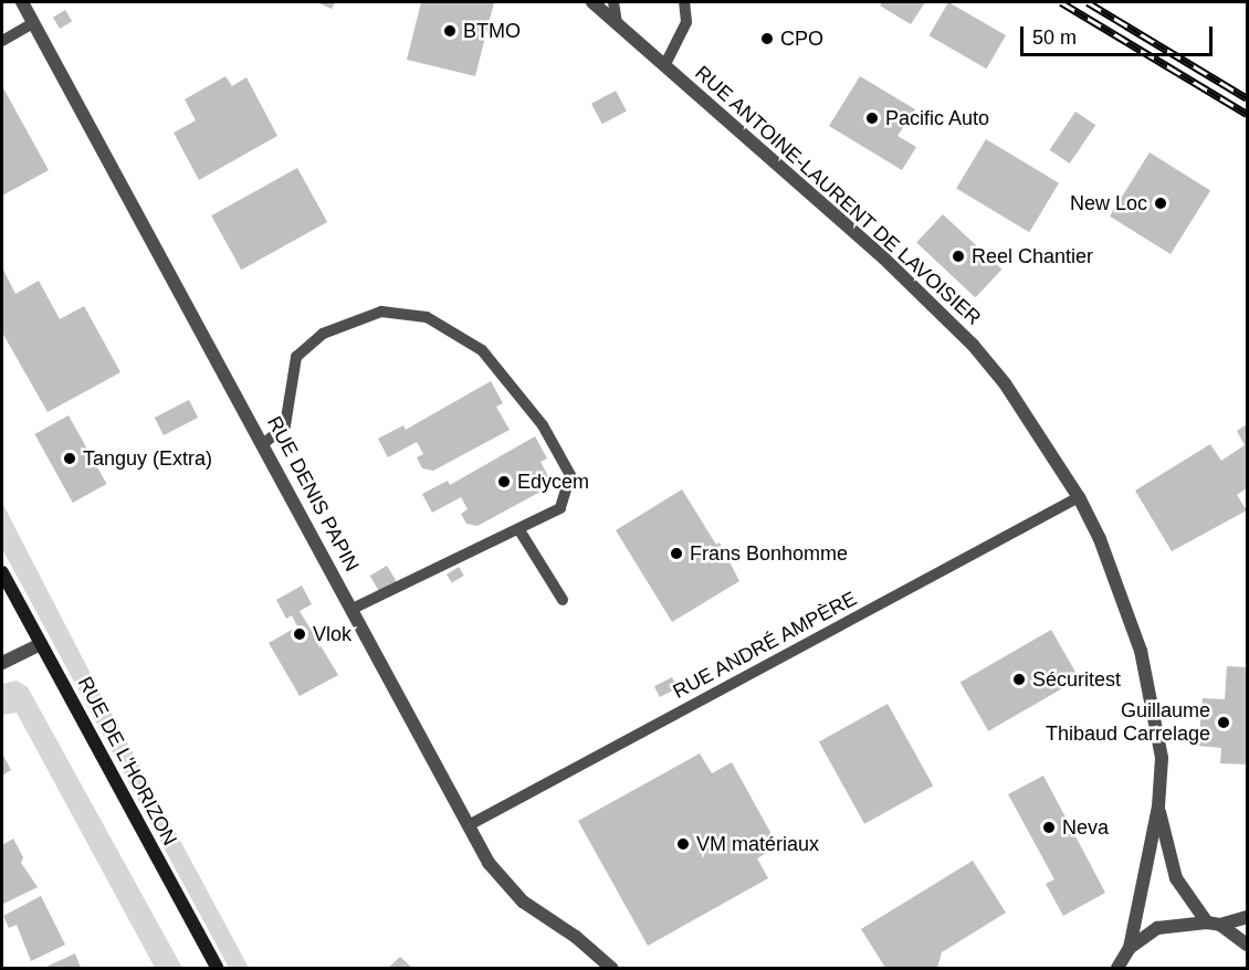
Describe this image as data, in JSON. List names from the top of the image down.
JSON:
{
  "streets": {
    "main road": ["RUE DE L'HORIZON"],
    "street": ["RUE ANTOINE-LAURENT DE LAVOISIER", "RUE DENIS PAPIN"],
    "lane": ["RUE ANDRÉ AMPÈRE"]
  },
  "crossings": [
    ["RUE ANTOINE-LAURENT DE LAVOISIER", "RUE ANDRÉ AMPÈRE"],
    ["RUE DENIS PAPIN", "RUE ANDRÉ AMPÈRE"]
  ],
  "places": [
    "BTMO",
    "CPO",
    "Pacific Auto",
    "New Loc",
    "Reel Chantier",
    "Tanguy (Extra)",
    "Edycem",
    "Frans Bonhomme",
    "Vlok",
    "Sécuritest",
    "Guillaume Thibaud Carrelage",
    "Neva",
    "VM matériaux"
  ],
  "scale_bar": "50 m"
}
